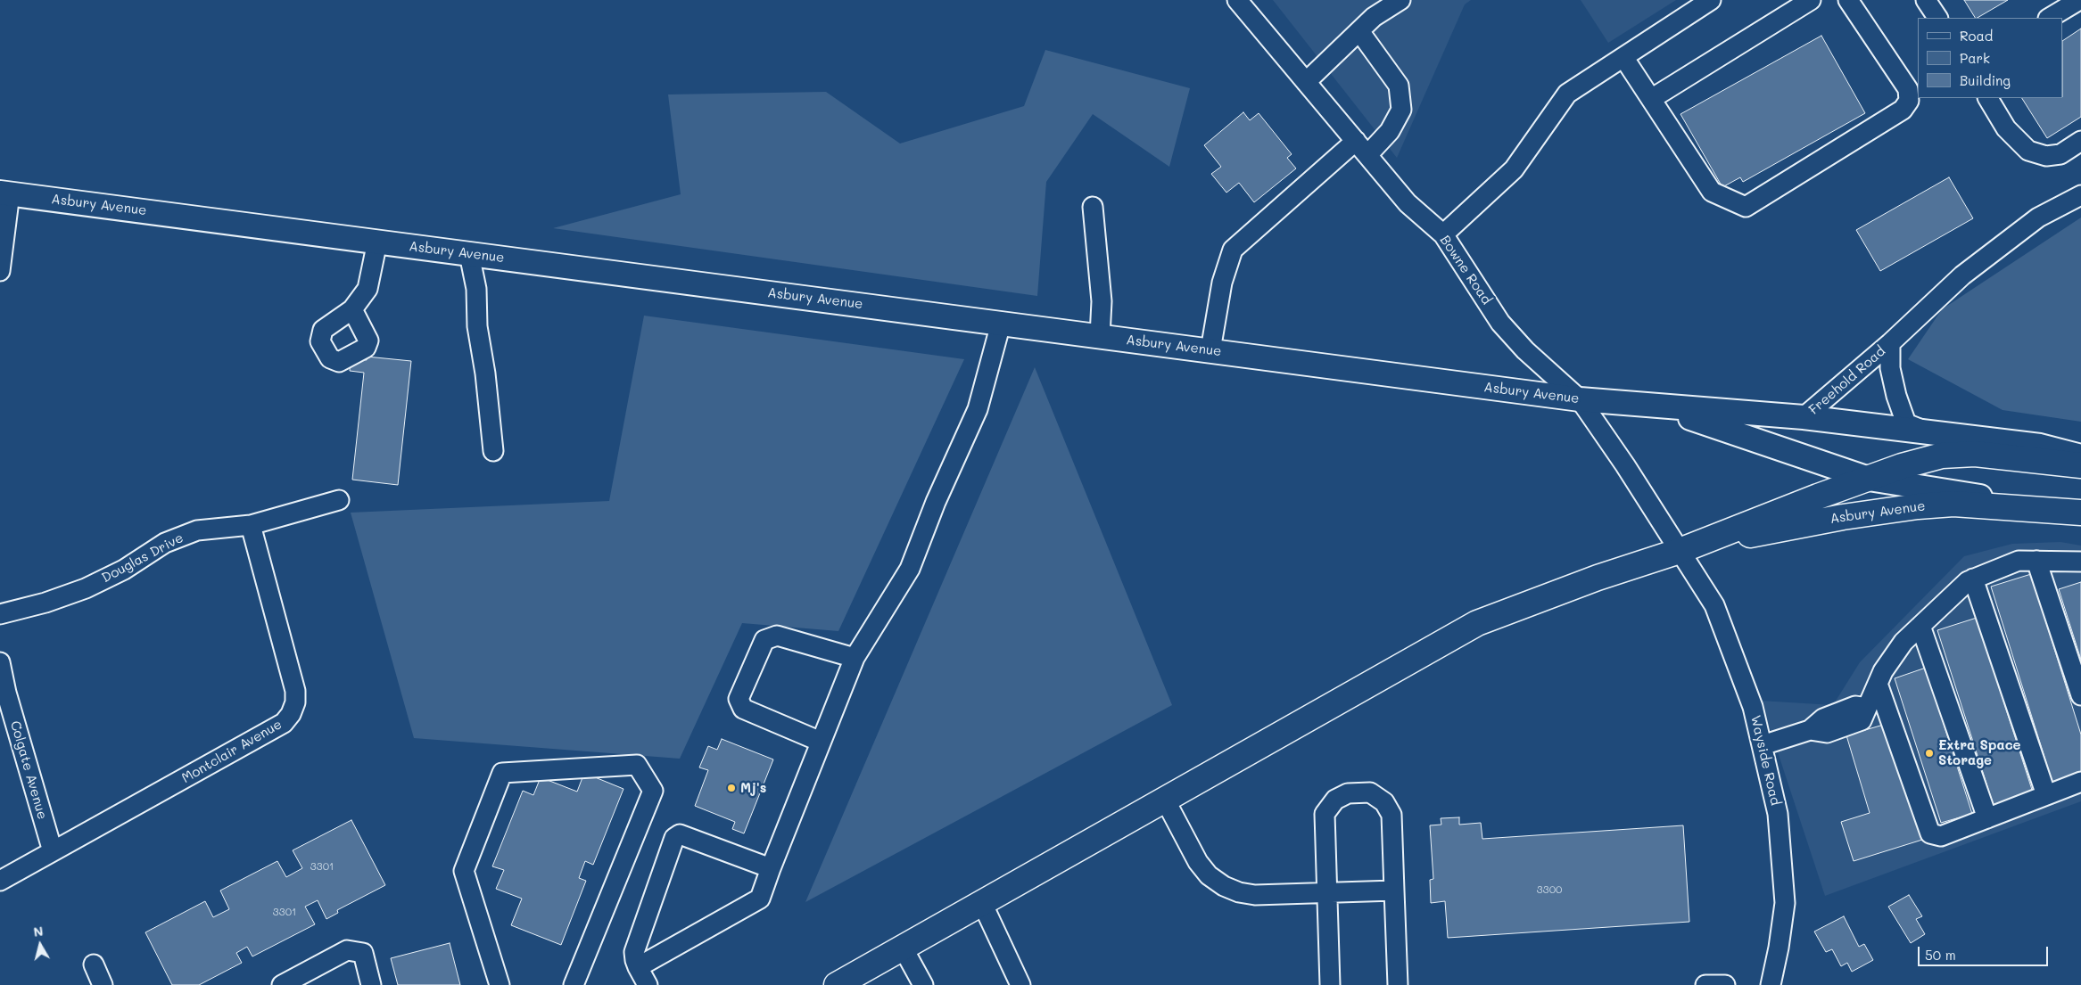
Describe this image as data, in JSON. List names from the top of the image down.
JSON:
{
  "streets": {
    "highway": ["Asbury Avenue"],
    "street": [
      "Bowne Road",
      "Freehold Road",
      "Douglas Drive",
      "Montclair Avenue",
      "Wayside Road",
      "Colgate Avenue"
    ]
  },
  "crossings": [
    ["Asbury Avenue", "Bowne Road"],
    ["Asbury Avenue", "Freehold Road"],
    ["Asbury Avenue", "Wayside Road"],
    ["Bowne Road", "Wayside Road"],
    ["Douglas Drive", "Montclair Avenue"],
    ["Montclair Avenue", "Colgate Avenue"]
  ],
  "places": ["Extra Space Storage", "Mj's"],
  "house_numbers": ["3301", "3300", "3301"],
  "legend": ["Road", "Park", "Building"],
  "scale_bar": "50 m",
  "north": "top"
}
